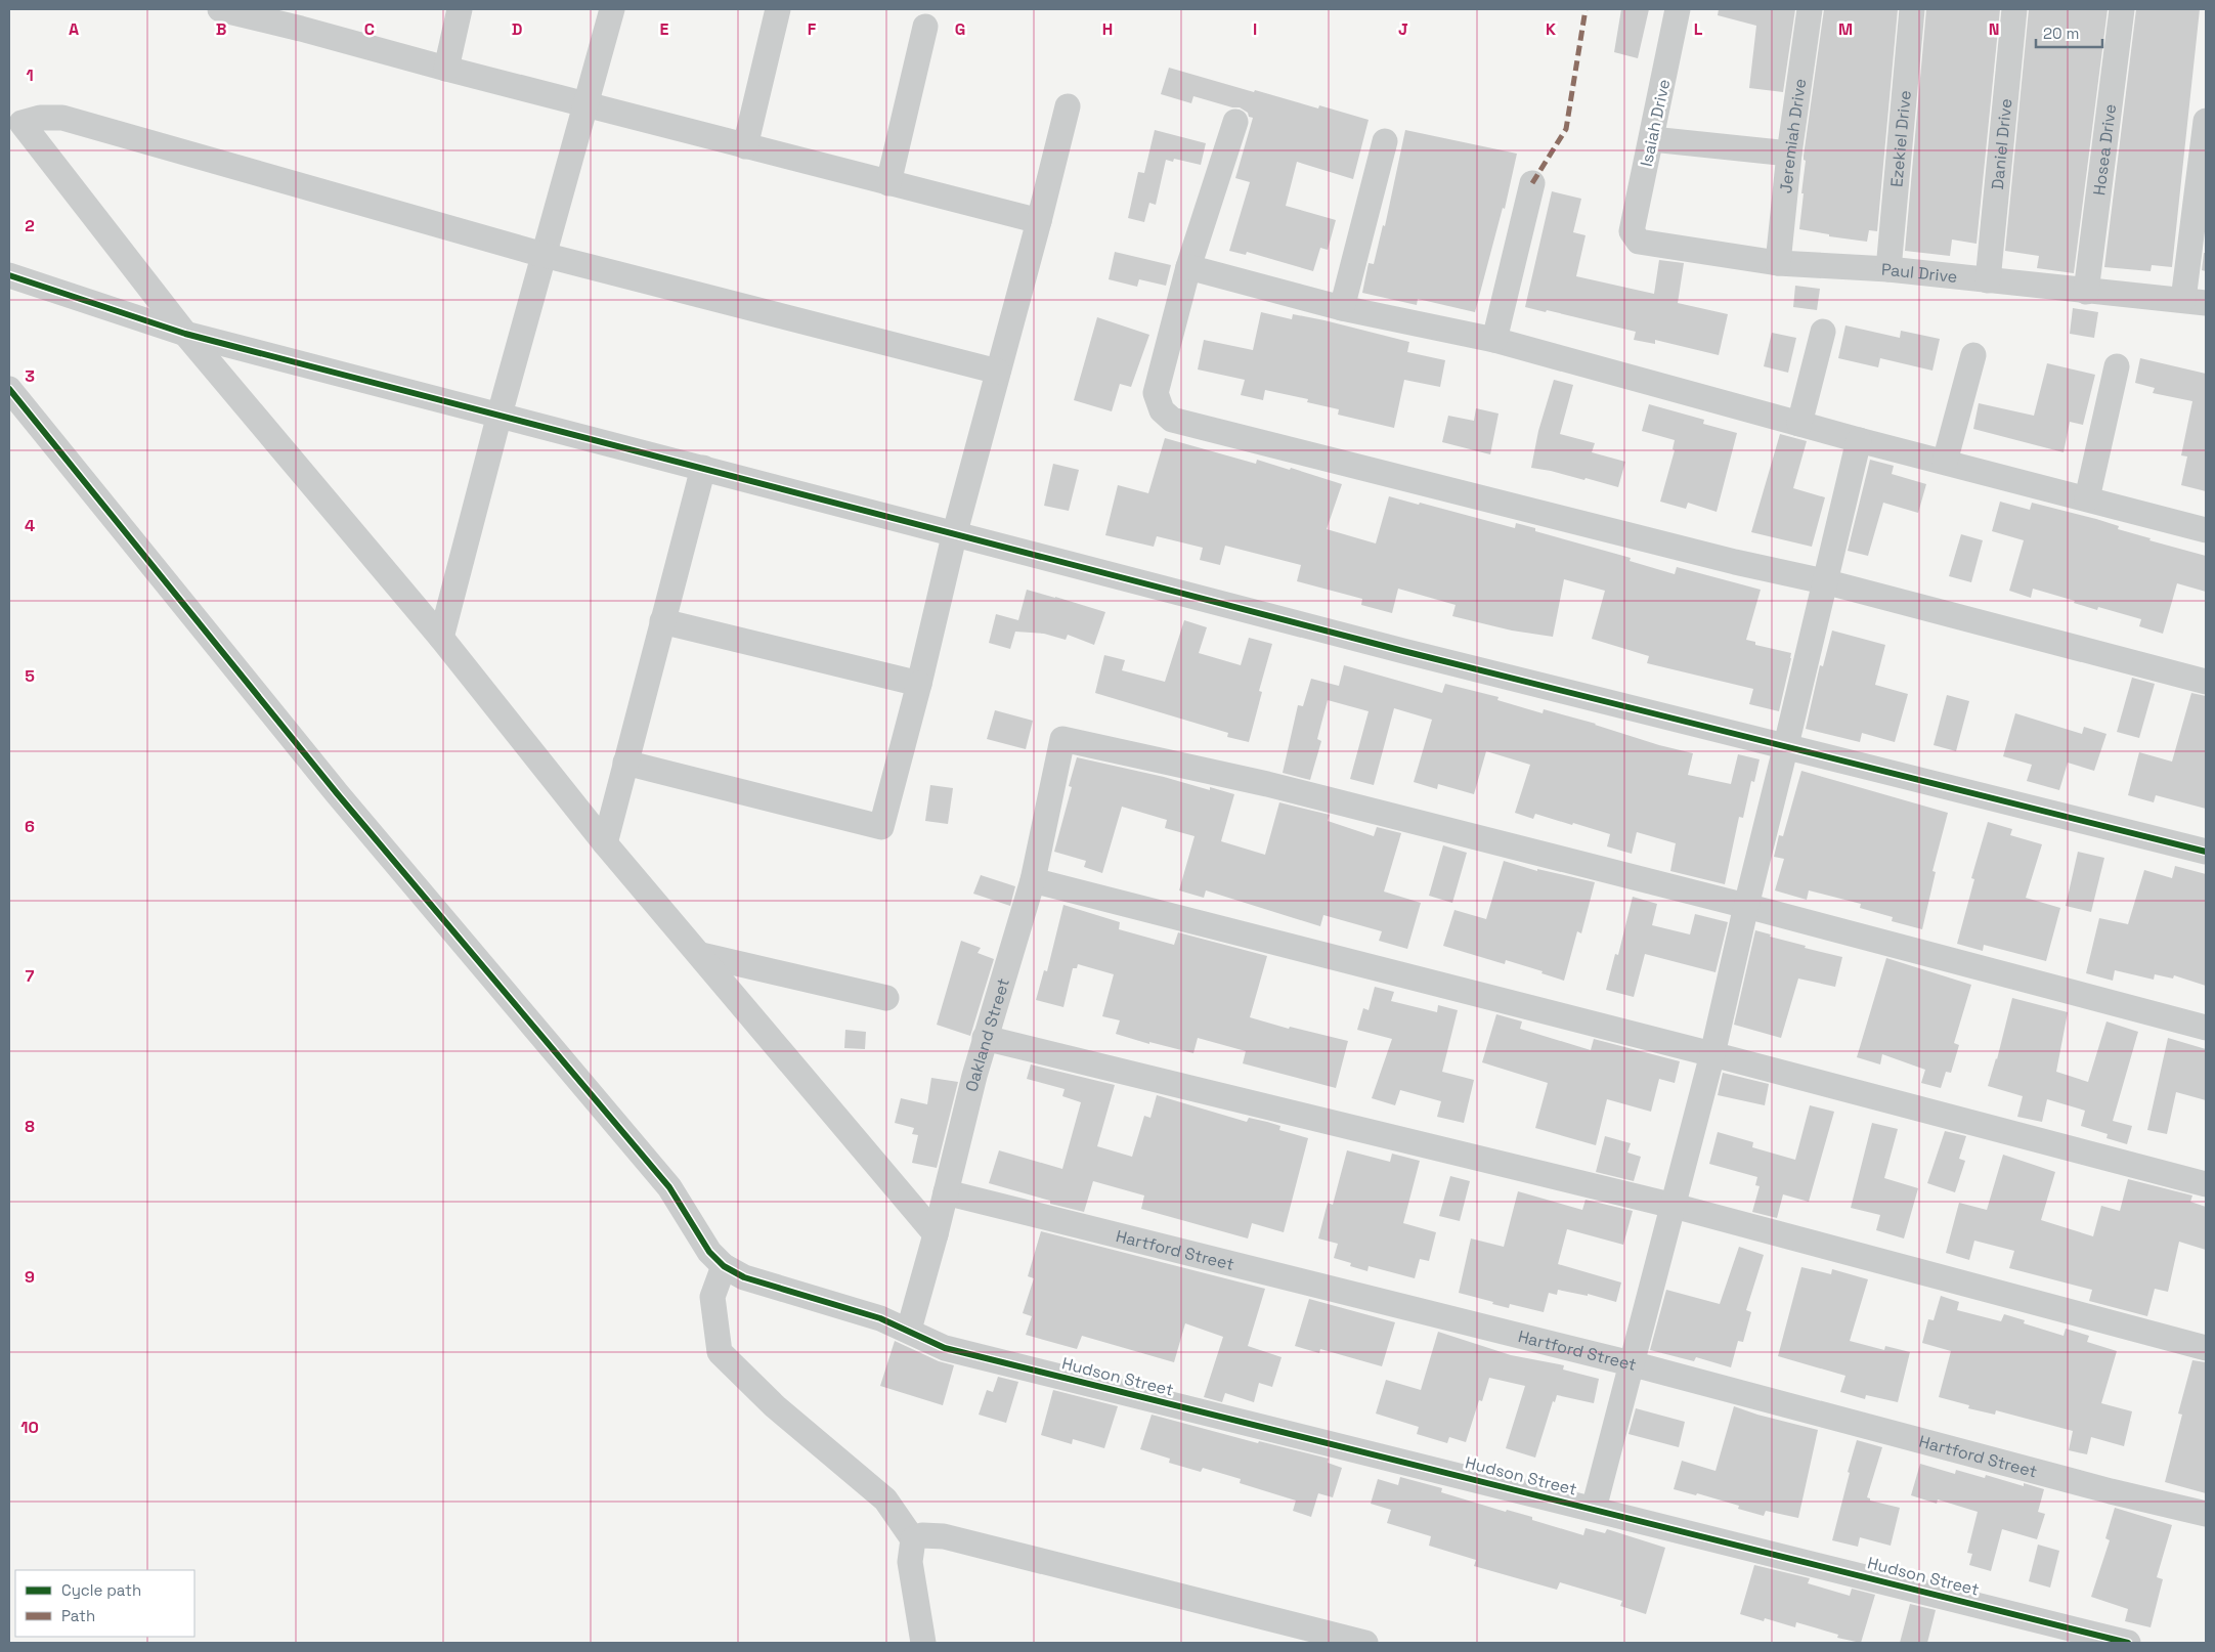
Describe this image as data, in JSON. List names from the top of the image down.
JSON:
{
  "streets": {
    "street": [
      "Isaiah Drive",
      "Jeremiah Drive",
      "Ezekiel Drive",
      "Daniel Drive",
      "Hosea Drive",
      "Paul Drive",
      "Oakland Street",
      "Hartford Street",
      "Hudson Street"
    ]
  },
  "crossings": [
    ["Isaiah Drive", "Paul Drive"],
    ["Jeremiah Drive", "Paul Drive"],
    ["Ezekiel Drive", "Paul Drive"],
    ["Daniel Drive", "Paul Drive"],
    ["Hosea Drive", "Paul Drive"],
    ["Oakland Street", "Hartford Street"],
    ["Oakland Street", "Hudson Street"]
  ],
  "legend": ["Cycle path", "Path"],
  "scale_bar": "20 m",
  "grid": {
    "columns": [
      "A",
      "B",
      "C",
      "D",
      "E",
      "F",
      "G",
      "H",
      "I",
      "J",
      "K",
      "L",
      "M",
      "N"
    ],
    "rows": [
      "1",
      "2",
      "3",
      "4",
      "5",
      "6",
      "7",
      "8",
      "9",
      "10"
    ]
  }
}
